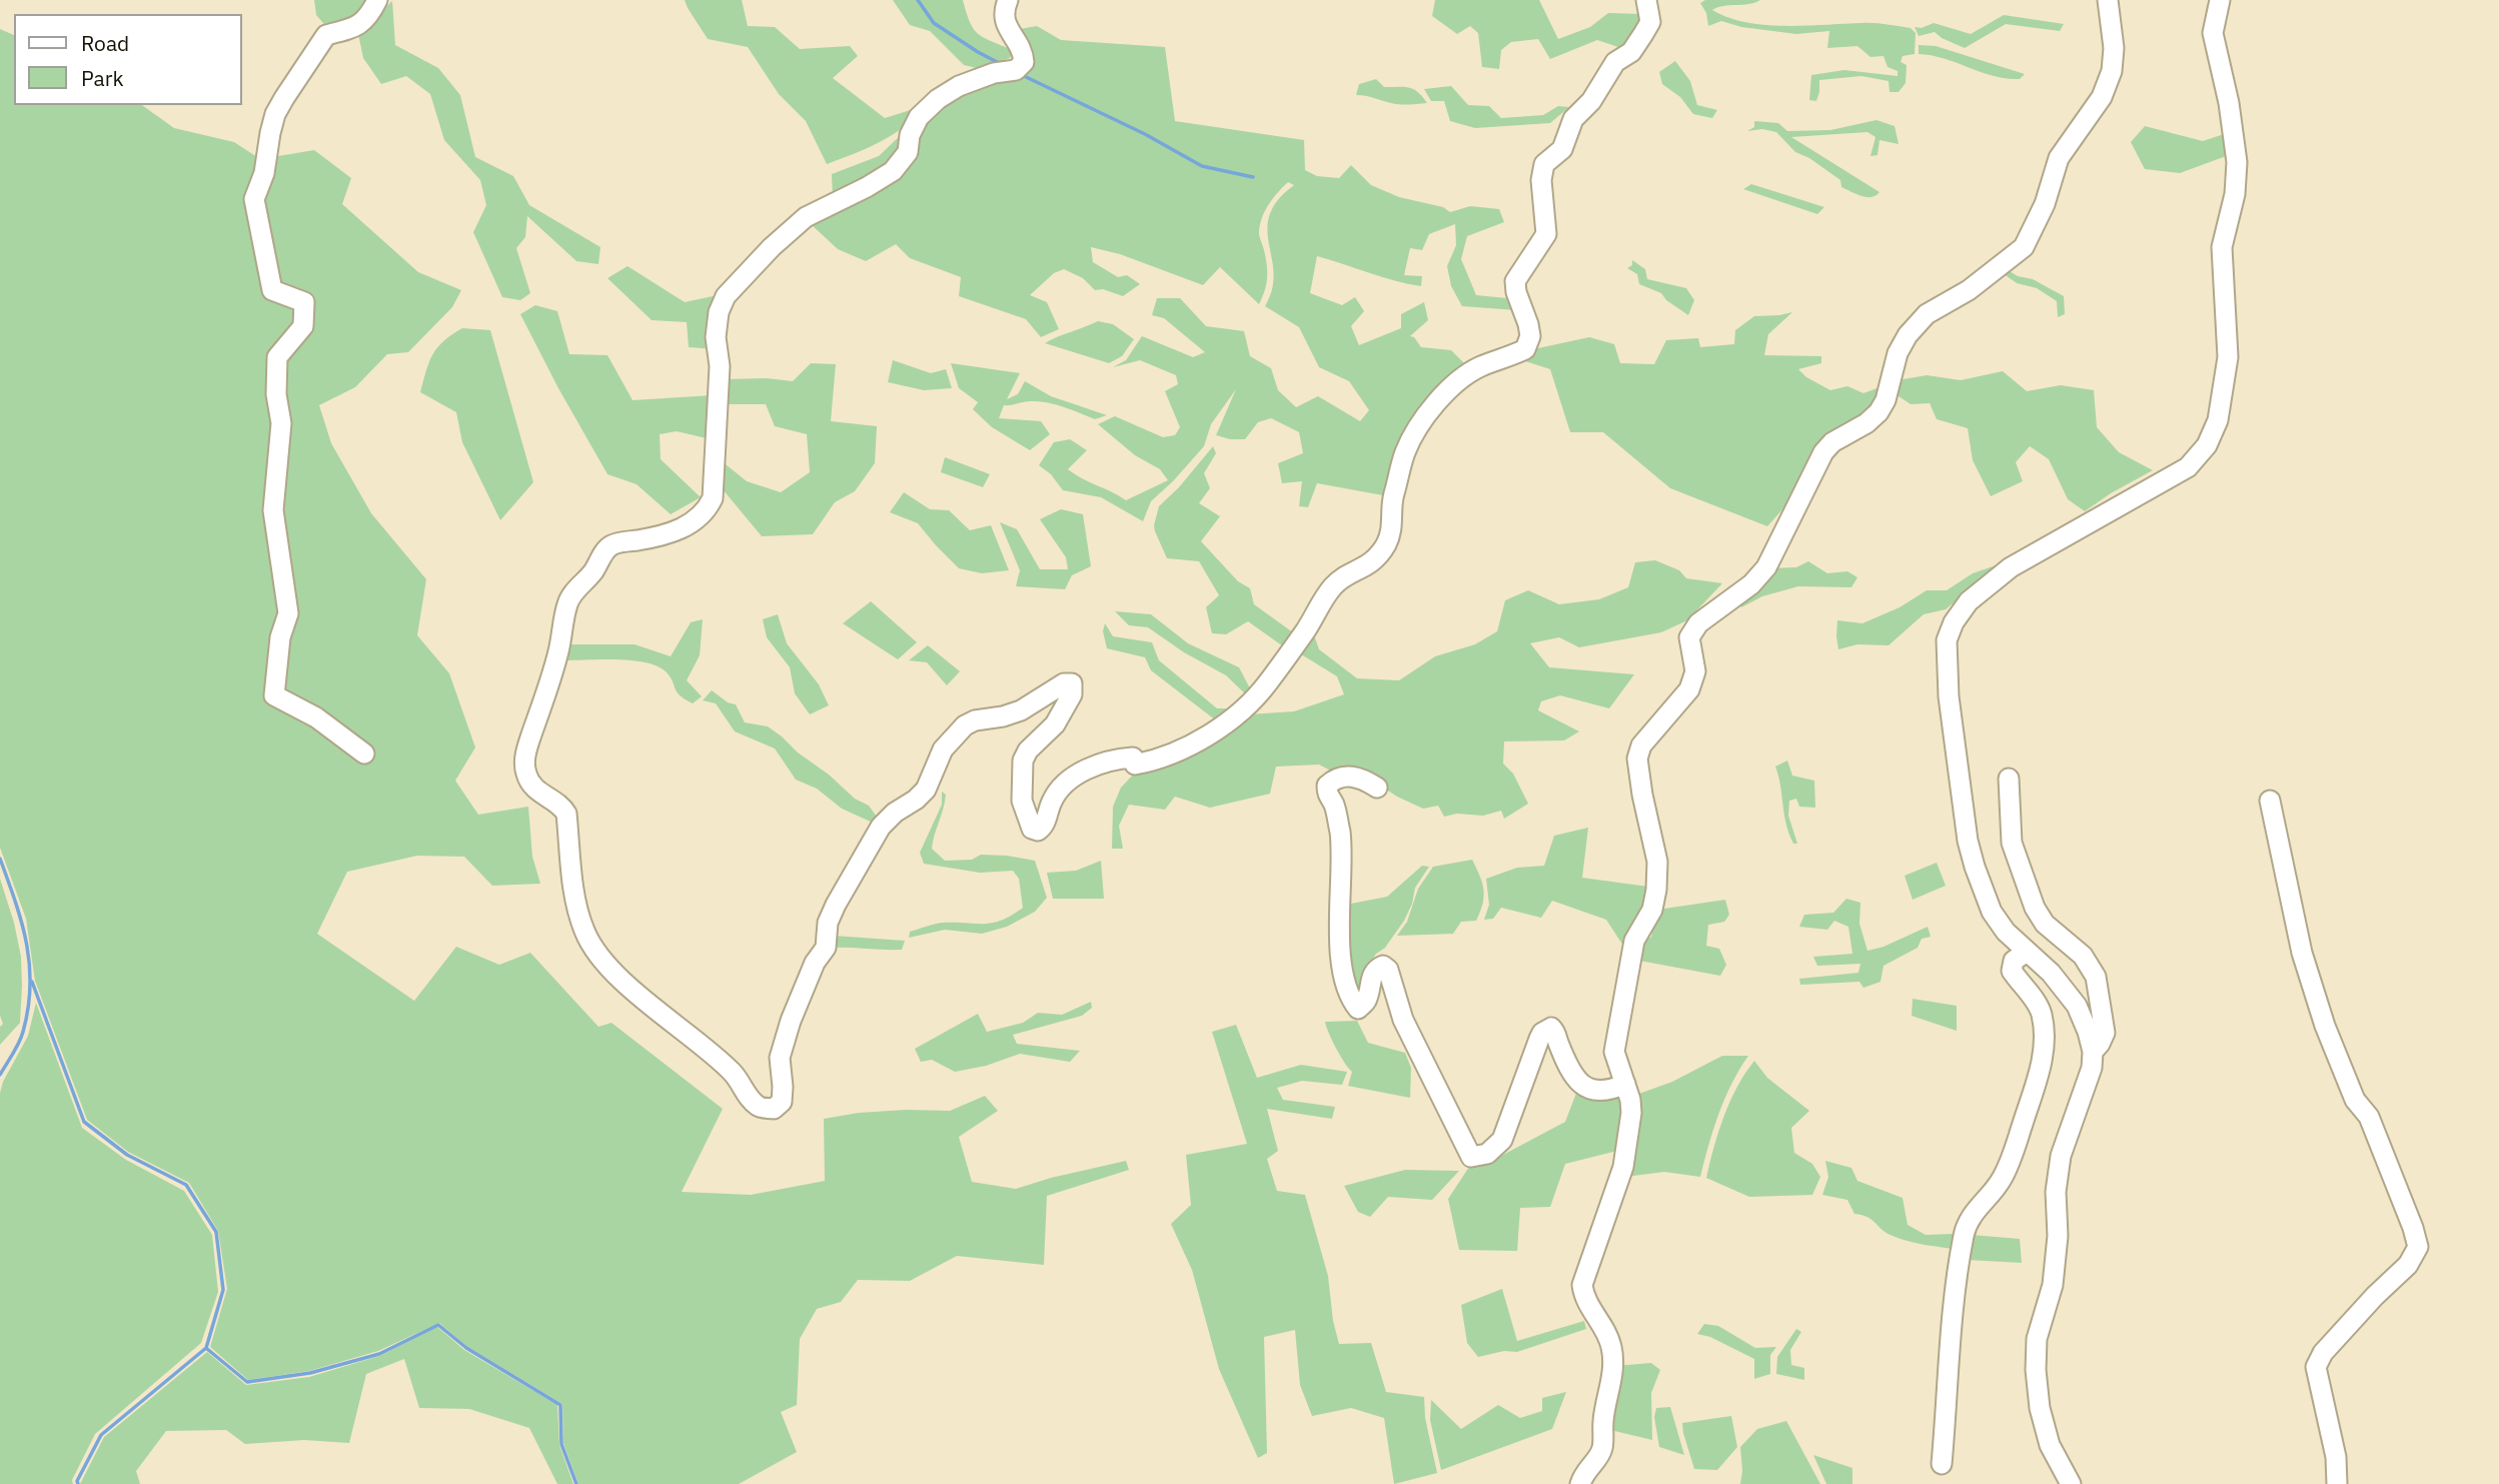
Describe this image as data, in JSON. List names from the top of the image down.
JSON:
{
  "legend": ["Road", "Park"]
}
